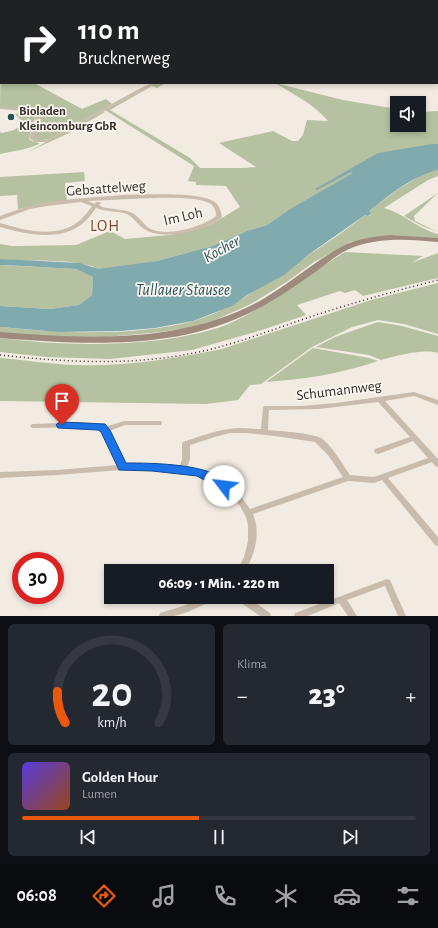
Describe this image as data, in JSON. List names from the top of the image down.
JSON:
{
  "streets": {
    "street": ["Gebsattelweg", "Im Loh", "Schumannweg"]
  },
  "crossings": [
    ["Gebsattelweg", "Im Loh"]
  ],
  "districts": ["LOH"],
  "water": ["Kocher", "Tullauer Stausee"],
  "places": ["Bioladen Kleincomburg GbR"],
  "page": {
    "turn": ["110 m", "Brucknerweg"],
    "limit": "30",
    "trip": "06:09 · 1 Min. · 220 m",
    "tile": "Klima",
    "heat": ["−", "23°", "+"],
    "song": ["Golden Hour", "Lumen"],
    "tabs": "06:08",
    "gauge": ["20", "km/h"]
  }
}
